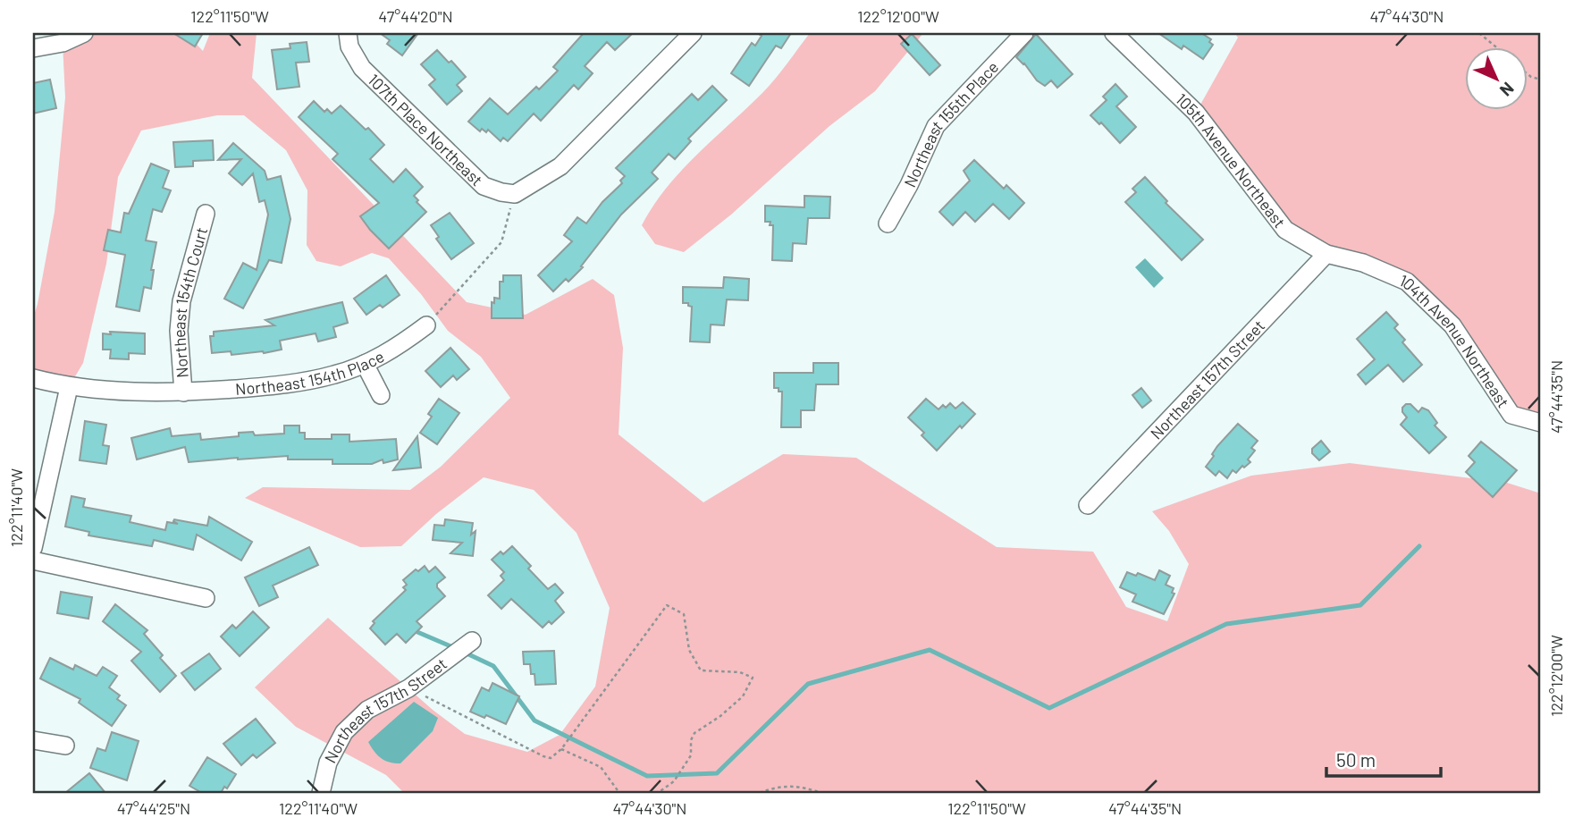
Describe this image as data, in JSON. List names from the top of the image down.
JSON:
{
  "streets": {
    "street": [
      "Northeast 155th Place",
      "107th Place Northeast",
      "105th Avenue Northeast",
      "Northeast 154th Court",
      "104th Avenue Northeast",
      "Northeast 154th Place",
      "Northeast 157th Street"
    ]
  },
  "crossings": [
    ["105th Avenue Northeast", "104th Avenue Northeast"],
    ["105th Avenue Northeast", "Northeast 157th Street"],
    ["Northeast 154th Court", "Northeast 154th Place"]
  ],
  "scale_bar": "50 m",
  "north": "bottom right",
  "coordinates": [
    "122°11'50\"W",
    "47°44'20\"N",
    "122°12'00\"W",
    "47°44'30\"N",
    "47°44'35\"N",
    "122°11'40\"W",
    "47°44'25\"N"
  ]
}
